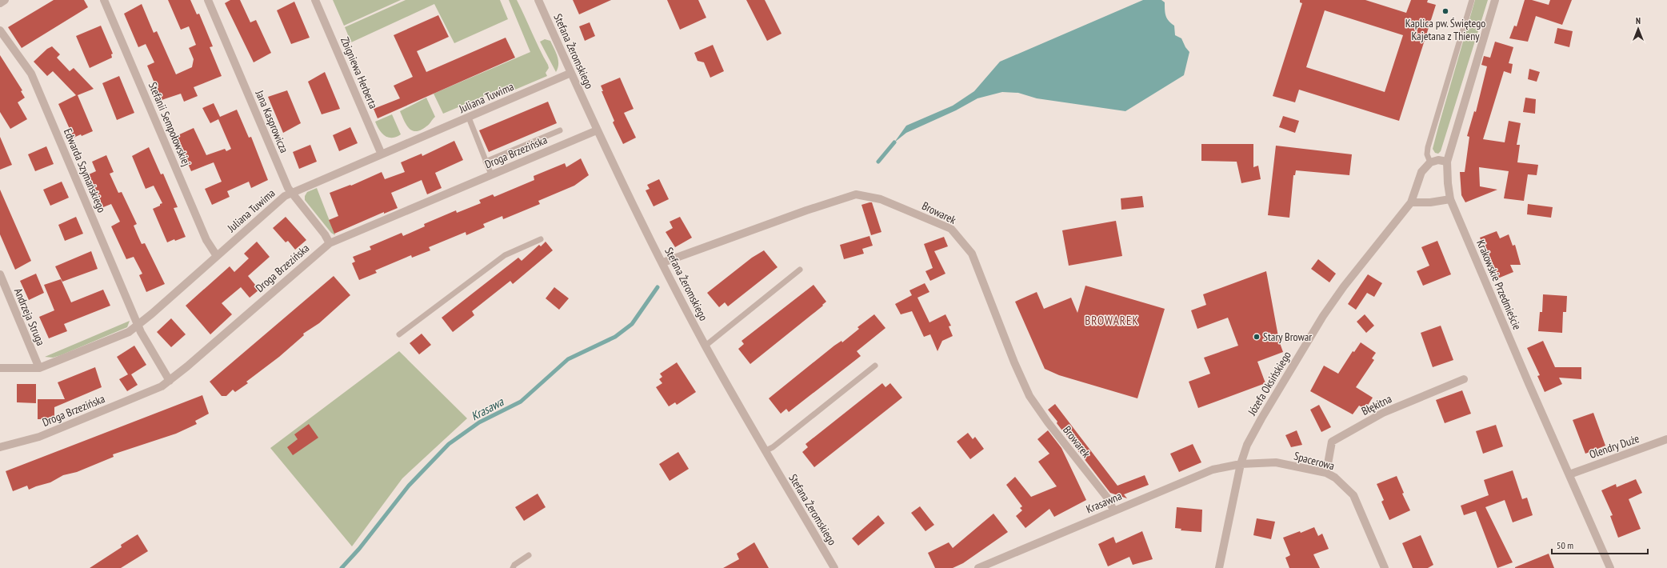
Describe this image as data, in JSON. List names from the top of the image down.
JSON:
{
  "streets": {
    "street": [
      "Stefana Żeromskiego",
      "Zbigniewa Herberta",
      "Juliana Tuwima",
      "Jana Kasprowicza",
      "Stefanii Sempołowskiej",
      "Droga Brzezińska",
      "Edwarda Szymańskiego",
      "Browarek",
      "Krakowskie Przedmieście",
      "Andrzeja Struga",
      "Józefa Oksińskiego",
      "Błękitna",
      "Olendry Duże",
      "Spacerowa",
      "Krasawna"
    ]
  },
  "crossings": [
    ["Stefana Żeromskiego", "Juliana Tuwima"],
    ["Stefana Żeromskiego", "Droga Brzezińska"],
    ["Stefana Żeromskiego", "Browarek"],
    ["Zbigniewa Herberta", "Juliana Tuwima"],
    ["Juliana Tuwima", "Jana Kasprowicza"],
    ["Juliana Tuwima", "Stefanii Sempołowskiej"],
    ["Juliana Tuwima", "Edwarda Szymańskiego"],
    ["Juliana Tuwima", "Andrzeja Struga"],
    ["Jana Kasprowicza", "Droga Brzezińska"],
    ["Droga Brzezińska", "Edwarda Szymańskiego"],
    ["Browarek", "Krasawna"],
    ["Krakowskie Przedmieście", "Olendry Duże"],
    ["Józefa Oksińskiego", "Spacerowa"],
    ["Józefa Oksińskiego", "Krasawna"],
    ["Błękitna", "Spacerowa"],
    ["Spacerowa", "Krasawna"]
  ],
  "districts": ["BROWAREK"],
  "water": ["Krasawa"],
  "places": ["Kaplica pw. Świętego Kajetana z Thieny", "Stary Browar"],
  "scale_bar": "50 m",
  "north": "top"
}
